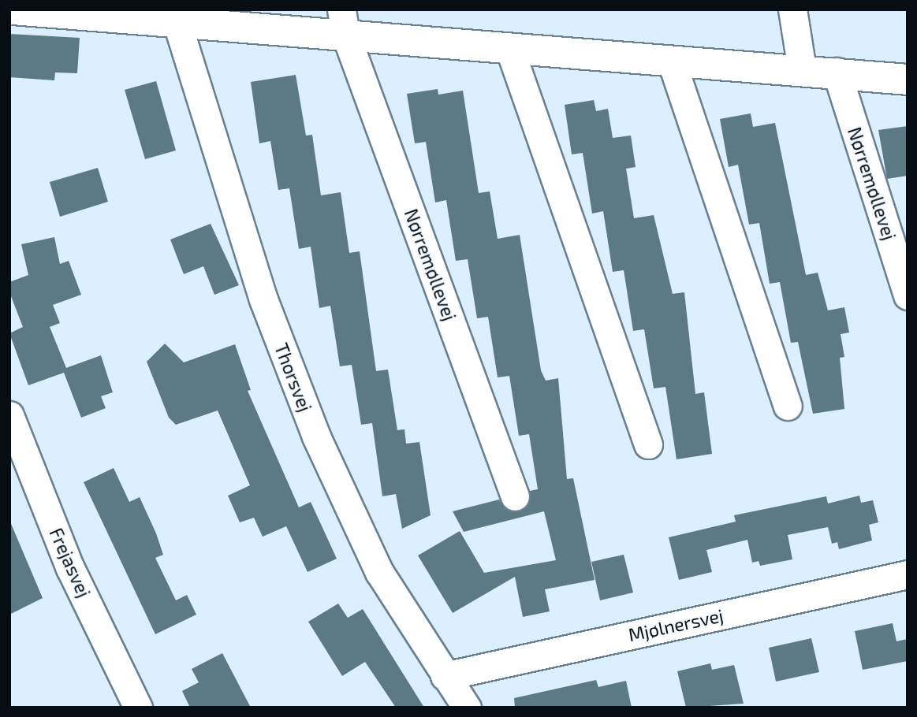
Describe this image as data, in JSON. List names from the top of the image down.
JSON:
{
  "streets": {
    "street": [
      "Nørremøllevej",
      "Thorsvej",
      "Frejasvej",
      "Mjølnersvej"
    ]
  },
  "crossings": [
    ["Thorsvej", "Mjølnersvej"]
  ]
}
